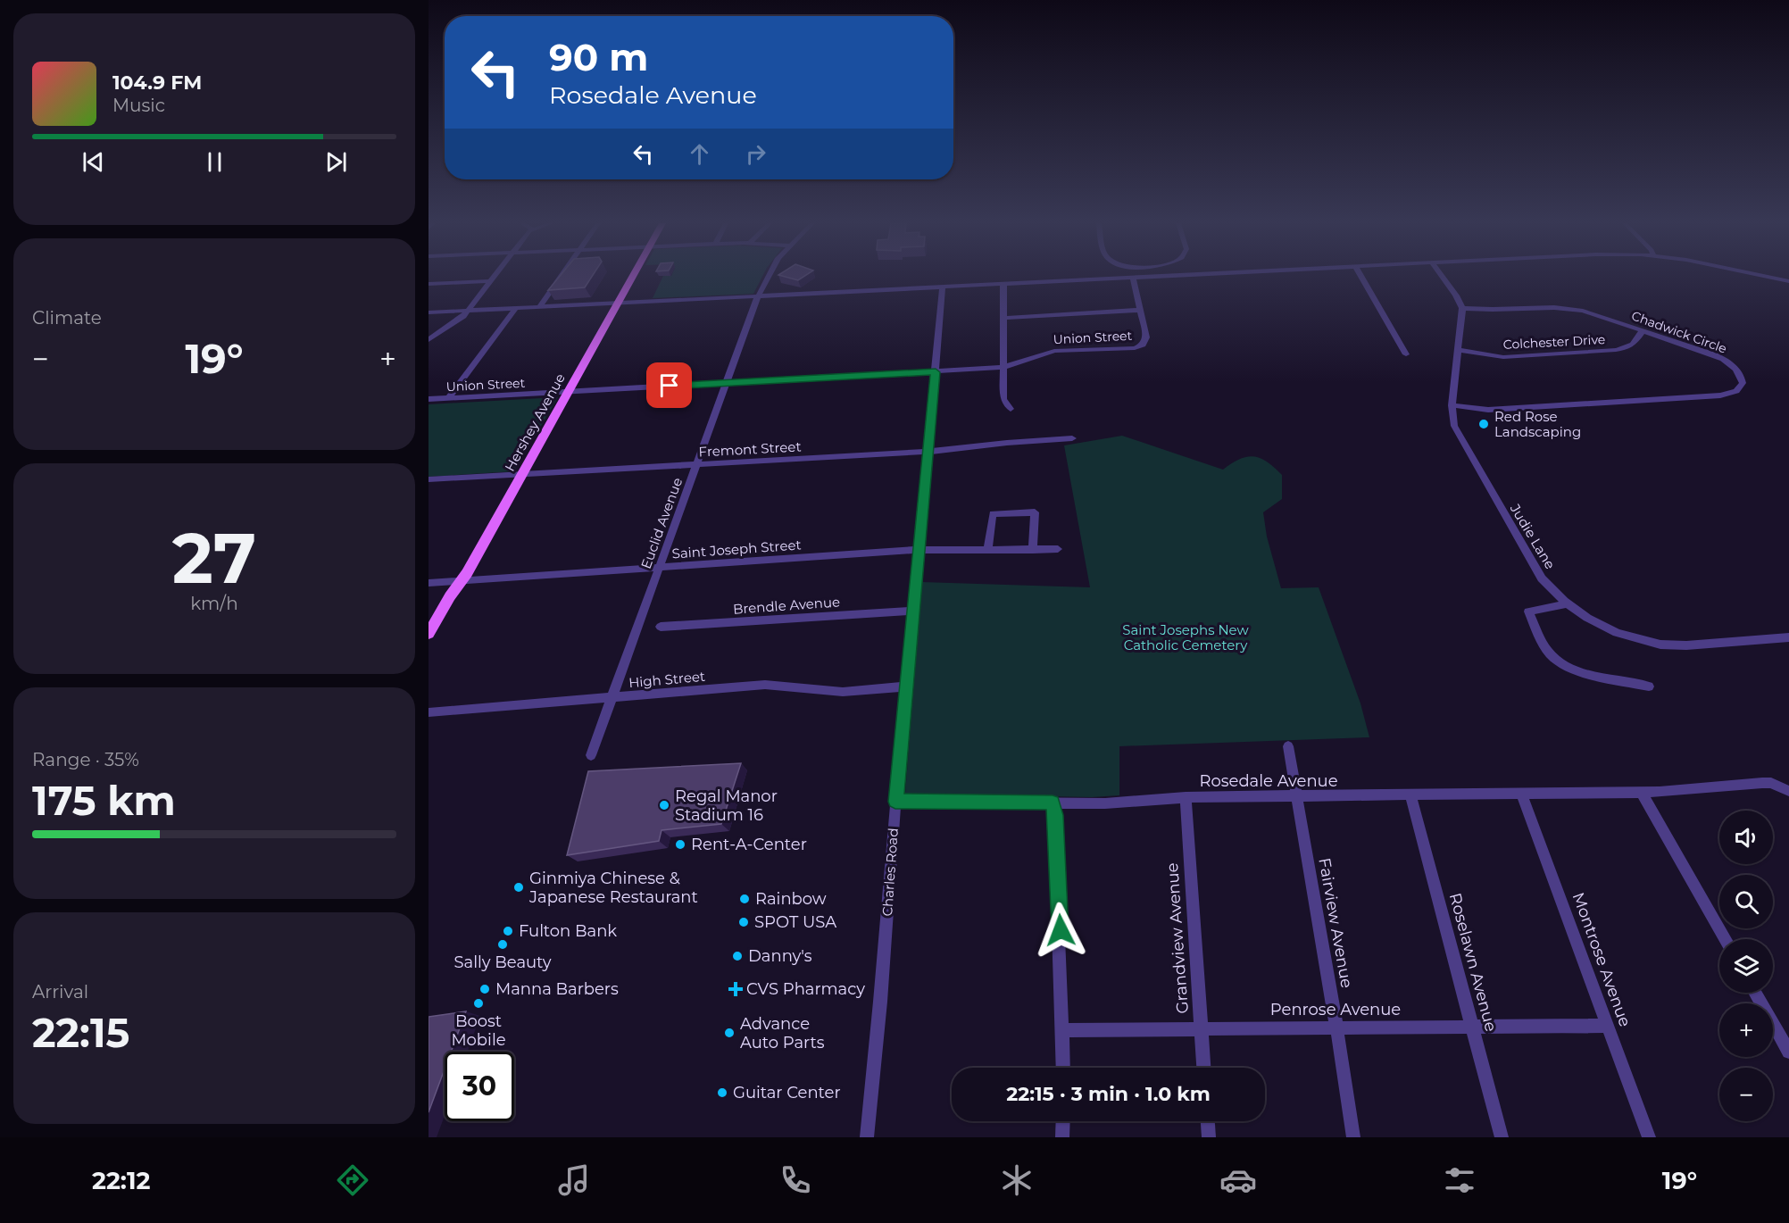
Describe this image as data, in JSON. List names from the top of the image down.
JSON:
{
  "streets": {
    "main road": ["Hershey Avenue"],
    "street": [
      "Chadwick Circle",
      "Union Street",
      "Colchester Drive",
      "Fremont Street",
      "Euclid Avenue",
      "Judie Lane",
      "Saint Joseph Street",
      "Brendle Avenue",
      "High Street",
      "Rosedale Avenue",
      "Charles Road",
      "Fairview Avenue",
      "Grandview Avenue",
      "Montrose Avenue",
      "Roselawn Avenue",
      "Penrose Avenue"
    ]
  },
  "crossings": [
    ["Chadwick Circle", "Colchester Drive"],
    ["Chadwick Circle", "Judie Lane"],
    ["Union Street", "Hershey Avenue"],
    ["Union Street", "Euclid Avenue"],
    ["Union Street", "Charles Road"],
    ["Colchester Drive", "Judie Lane"],
    ["Hershey Avenue", "Fremont Street"],
    ["Hershey Avenue", "Saint Joseph Street"],
    ["Fremont Street", "Euclid Avenue"],
    ["Fremont Street", "Charles Road"],
    ["Euclid Avenue", "Saint Joseph Street"],
    ["Euclid Avenue", "High Street"],
    ["Saint Joseph Street", "Charles Road"],
    ["Brendle Avenue", "Charles Road"],
    ["High Street", "Charles Road"],
    ["Rosedale Avenue", "Charles Road"],
    ["Rosedale Avenue", "Fairview Avenue"],
    ["Rosedale Avenue", "Grandview Avenue"],
    ["Rosedale Avenue", "Montrose Avenue"],
    ["Rosedale Avenue", "Roselawn Avenue"],
    ["Fairview Avenue", "Penrose Avenue"],
    ["Grandview Avenue", "Penrose Avenue"],
    ["Montrose Avenue", "Penrose Avenue"],
    ["Roselawn Avenue", "Penrose Avenue"]
  ],
  "parks": ["Saint Josephs New Catholic Cemetery"],
  "places": {
    "other": [
      "Red Rose Landscaping",
      "Regal Manor Stadium 16",
      "Rent-A-Center",
      "Ginmiya Chinese & Japanese Restaurant",
      "Rainbow",
      "SPOT USA",
      "Fulton Bank",
      "Sally Beauty",
      "Danny's",
      "Manna Barbers",
      "Boost Mobile",
      "Advance Auto Parts",
      "Guitar Center"
    ],
    "health": ["CVS Pharmacy"]
  },
  "page": {
    "turn": ["90 m", "Rosedale Avenue"],
    "song": ["104.9 FM", "Music"],
    "tile": [
      "Climate",
      ["27", "km/h"],
      ["Range · 35%", "175 km"],
      ["Arrival", "22:15"]
    ],
    "heat": ["−", "19°", "+"],
    "map_buttons": ["+", "−"],
    "limit": "30",
    "trip": "22:15 · 3 min · 1.0 km",
    "tabs": ["22:12", "19°"]
  }
}
